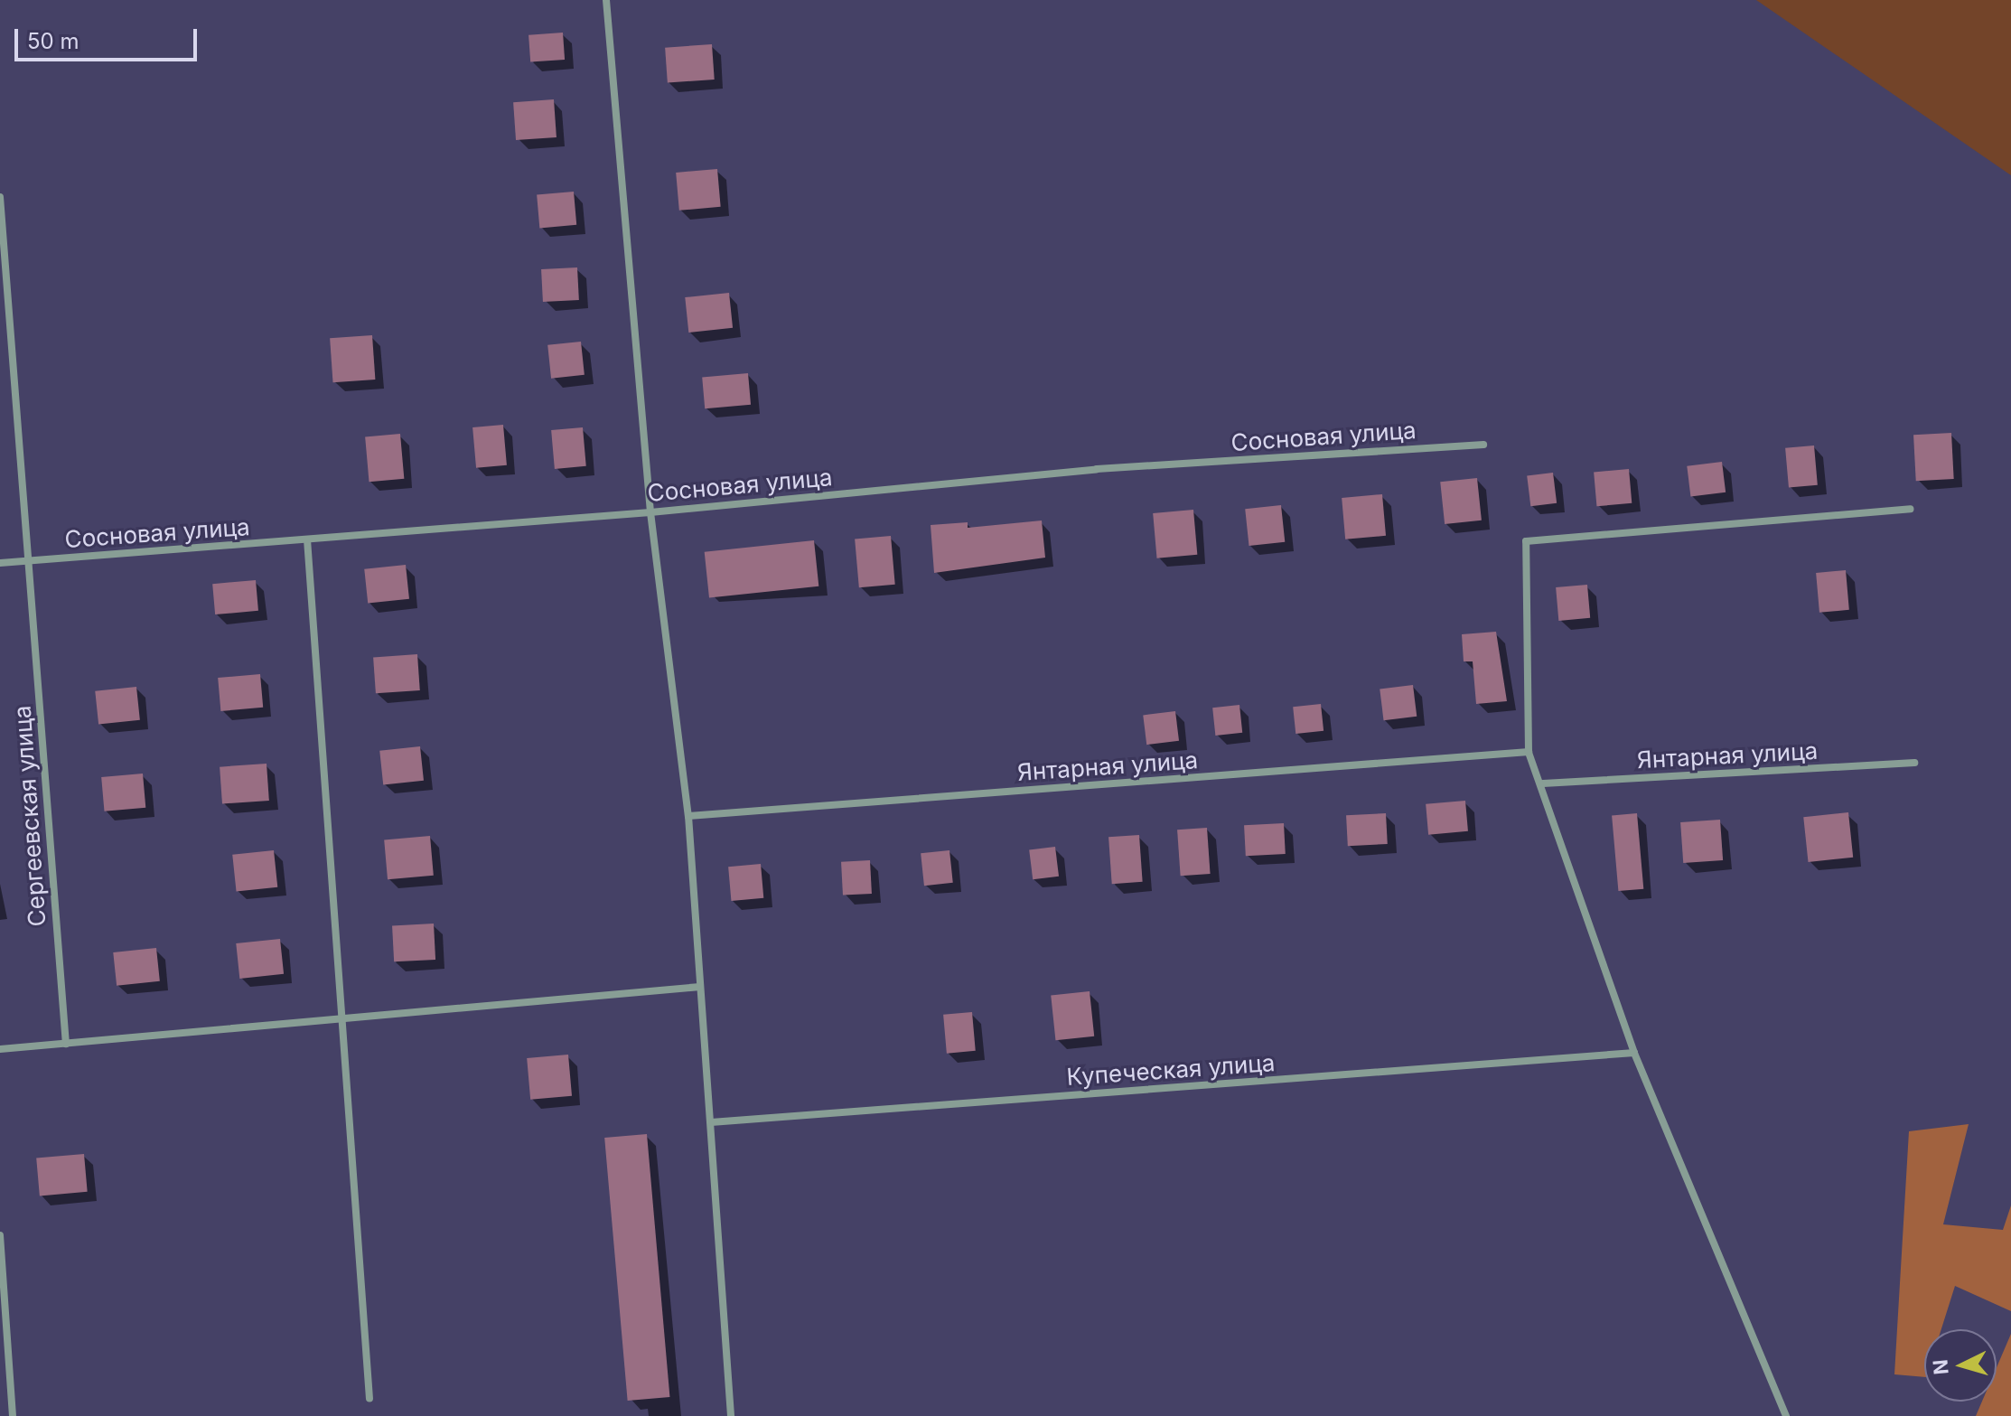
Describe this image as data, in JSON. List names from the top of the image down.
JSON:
{
  "streets": {
    "street": [
      "Сосновая улица",
      "Янтарная улица",
      "Сергеевская улица",
      "Купеческая улица"
    ]
  },
  "crossings": [
    ["Сосновая улица", "Сергеевская улица"]
  ],
  "scale_bar": "50 m",
  "north": "left"
}
